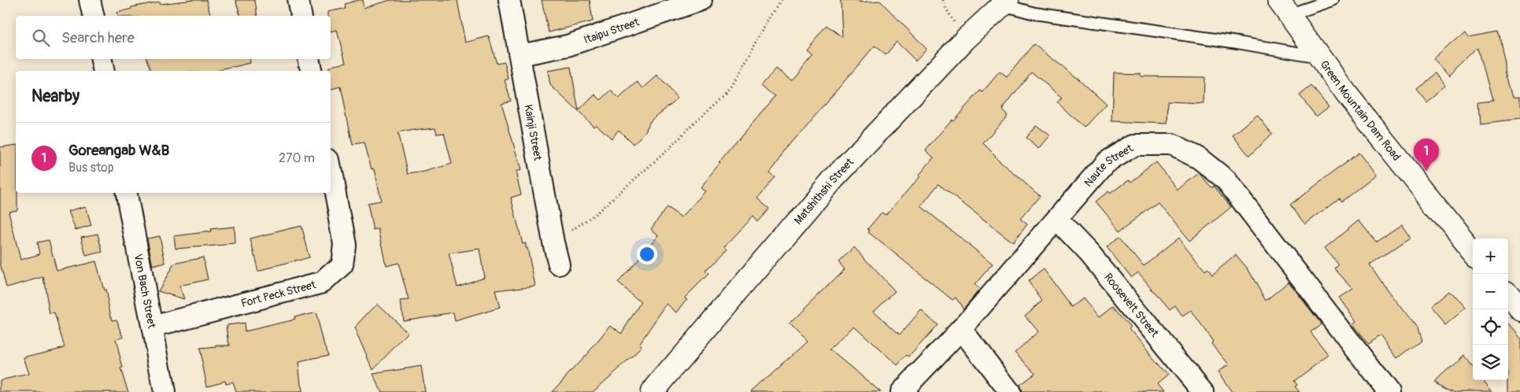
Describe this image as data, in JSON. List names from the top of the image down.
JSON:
{
  "streets": {
    "main road": ["Green Mountain Dam Road", "Matshithshi Street"],
    "street": [
      "Itaipu Street",
      "Kainji Street",
      "Naute Street",
      "Von Bach Street",
      "Fort Peck Street",
      "Roosevelt Street"
    ]
  },
  "crossings": [
    ["Itaipu Street", "Kainji Street"],
    ["Naute Street", "Roosevelt Street"],
    ["Von Bach Street", "Fort Peck Street"]
  ],
  "page": {
    "search": "Search here",
    "heading": "Nearby",
    "list": [
      {
        "mark": "1",
        "name": "Goreangab W&B",
        "note": "Bus stop",
        "value": "270 m"
      }
    ],
    "pins": "1",
    "map_buttons": ["+", "−"]
  }
}
